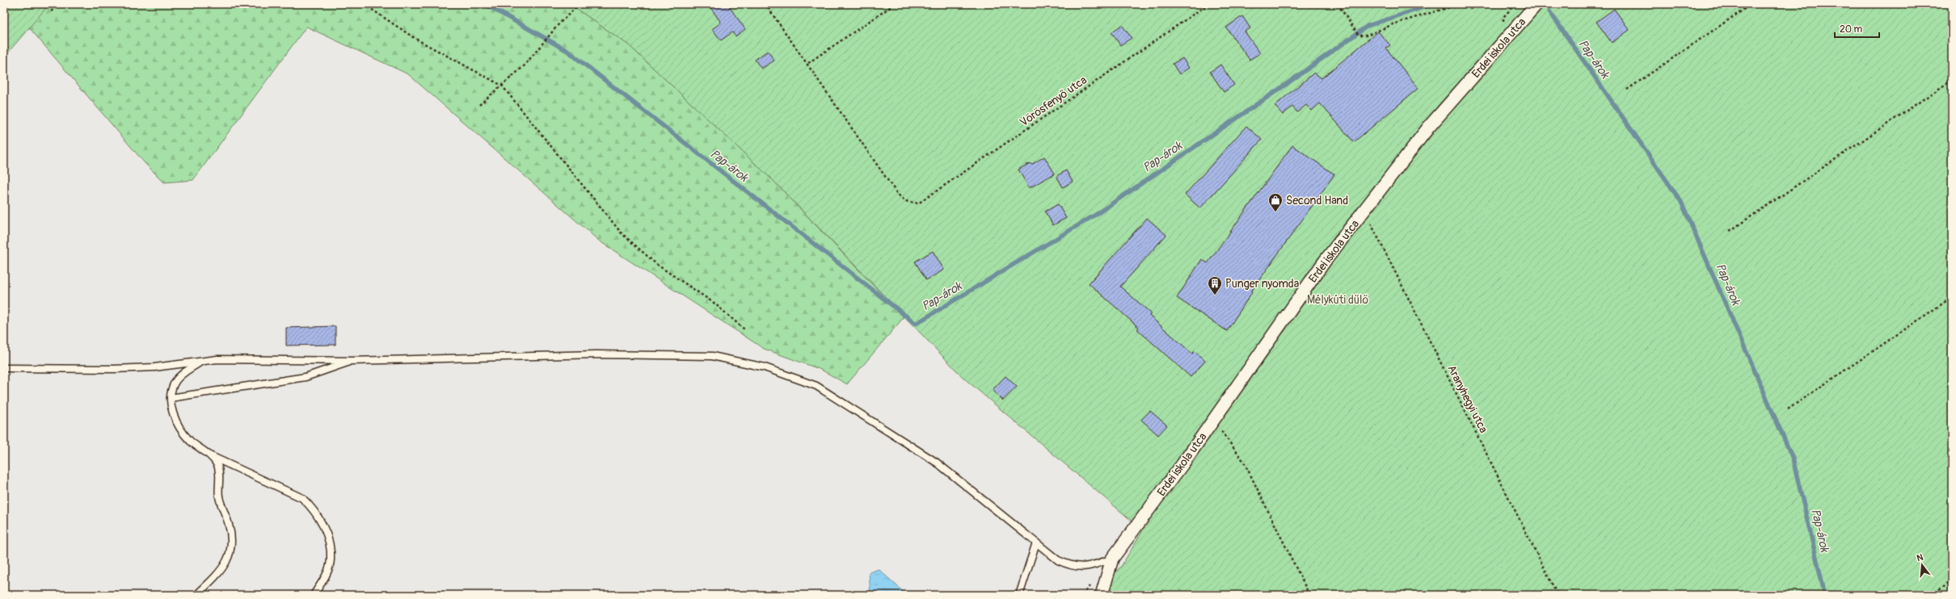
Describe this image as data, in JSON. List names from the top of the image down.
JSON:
{
  "streets": {
    "street": ["Erdei iskola utca"],
    "path": ["Vörösfenyő utca", "Aranyhegyi utca"]
  },
  "crossings": [
    ["Erdei iskola utca", "Aranyhegyi utca"]
  ],
  "water": ["Pap-árok"],
  "parks": ["Mélykúti dűlő"],
  "places": {
    "shop": ["Second Hand"],
    "building": ["Punger nyomda"]
  },
  "scale_bar": "20 m",
  "north": "top"
}
